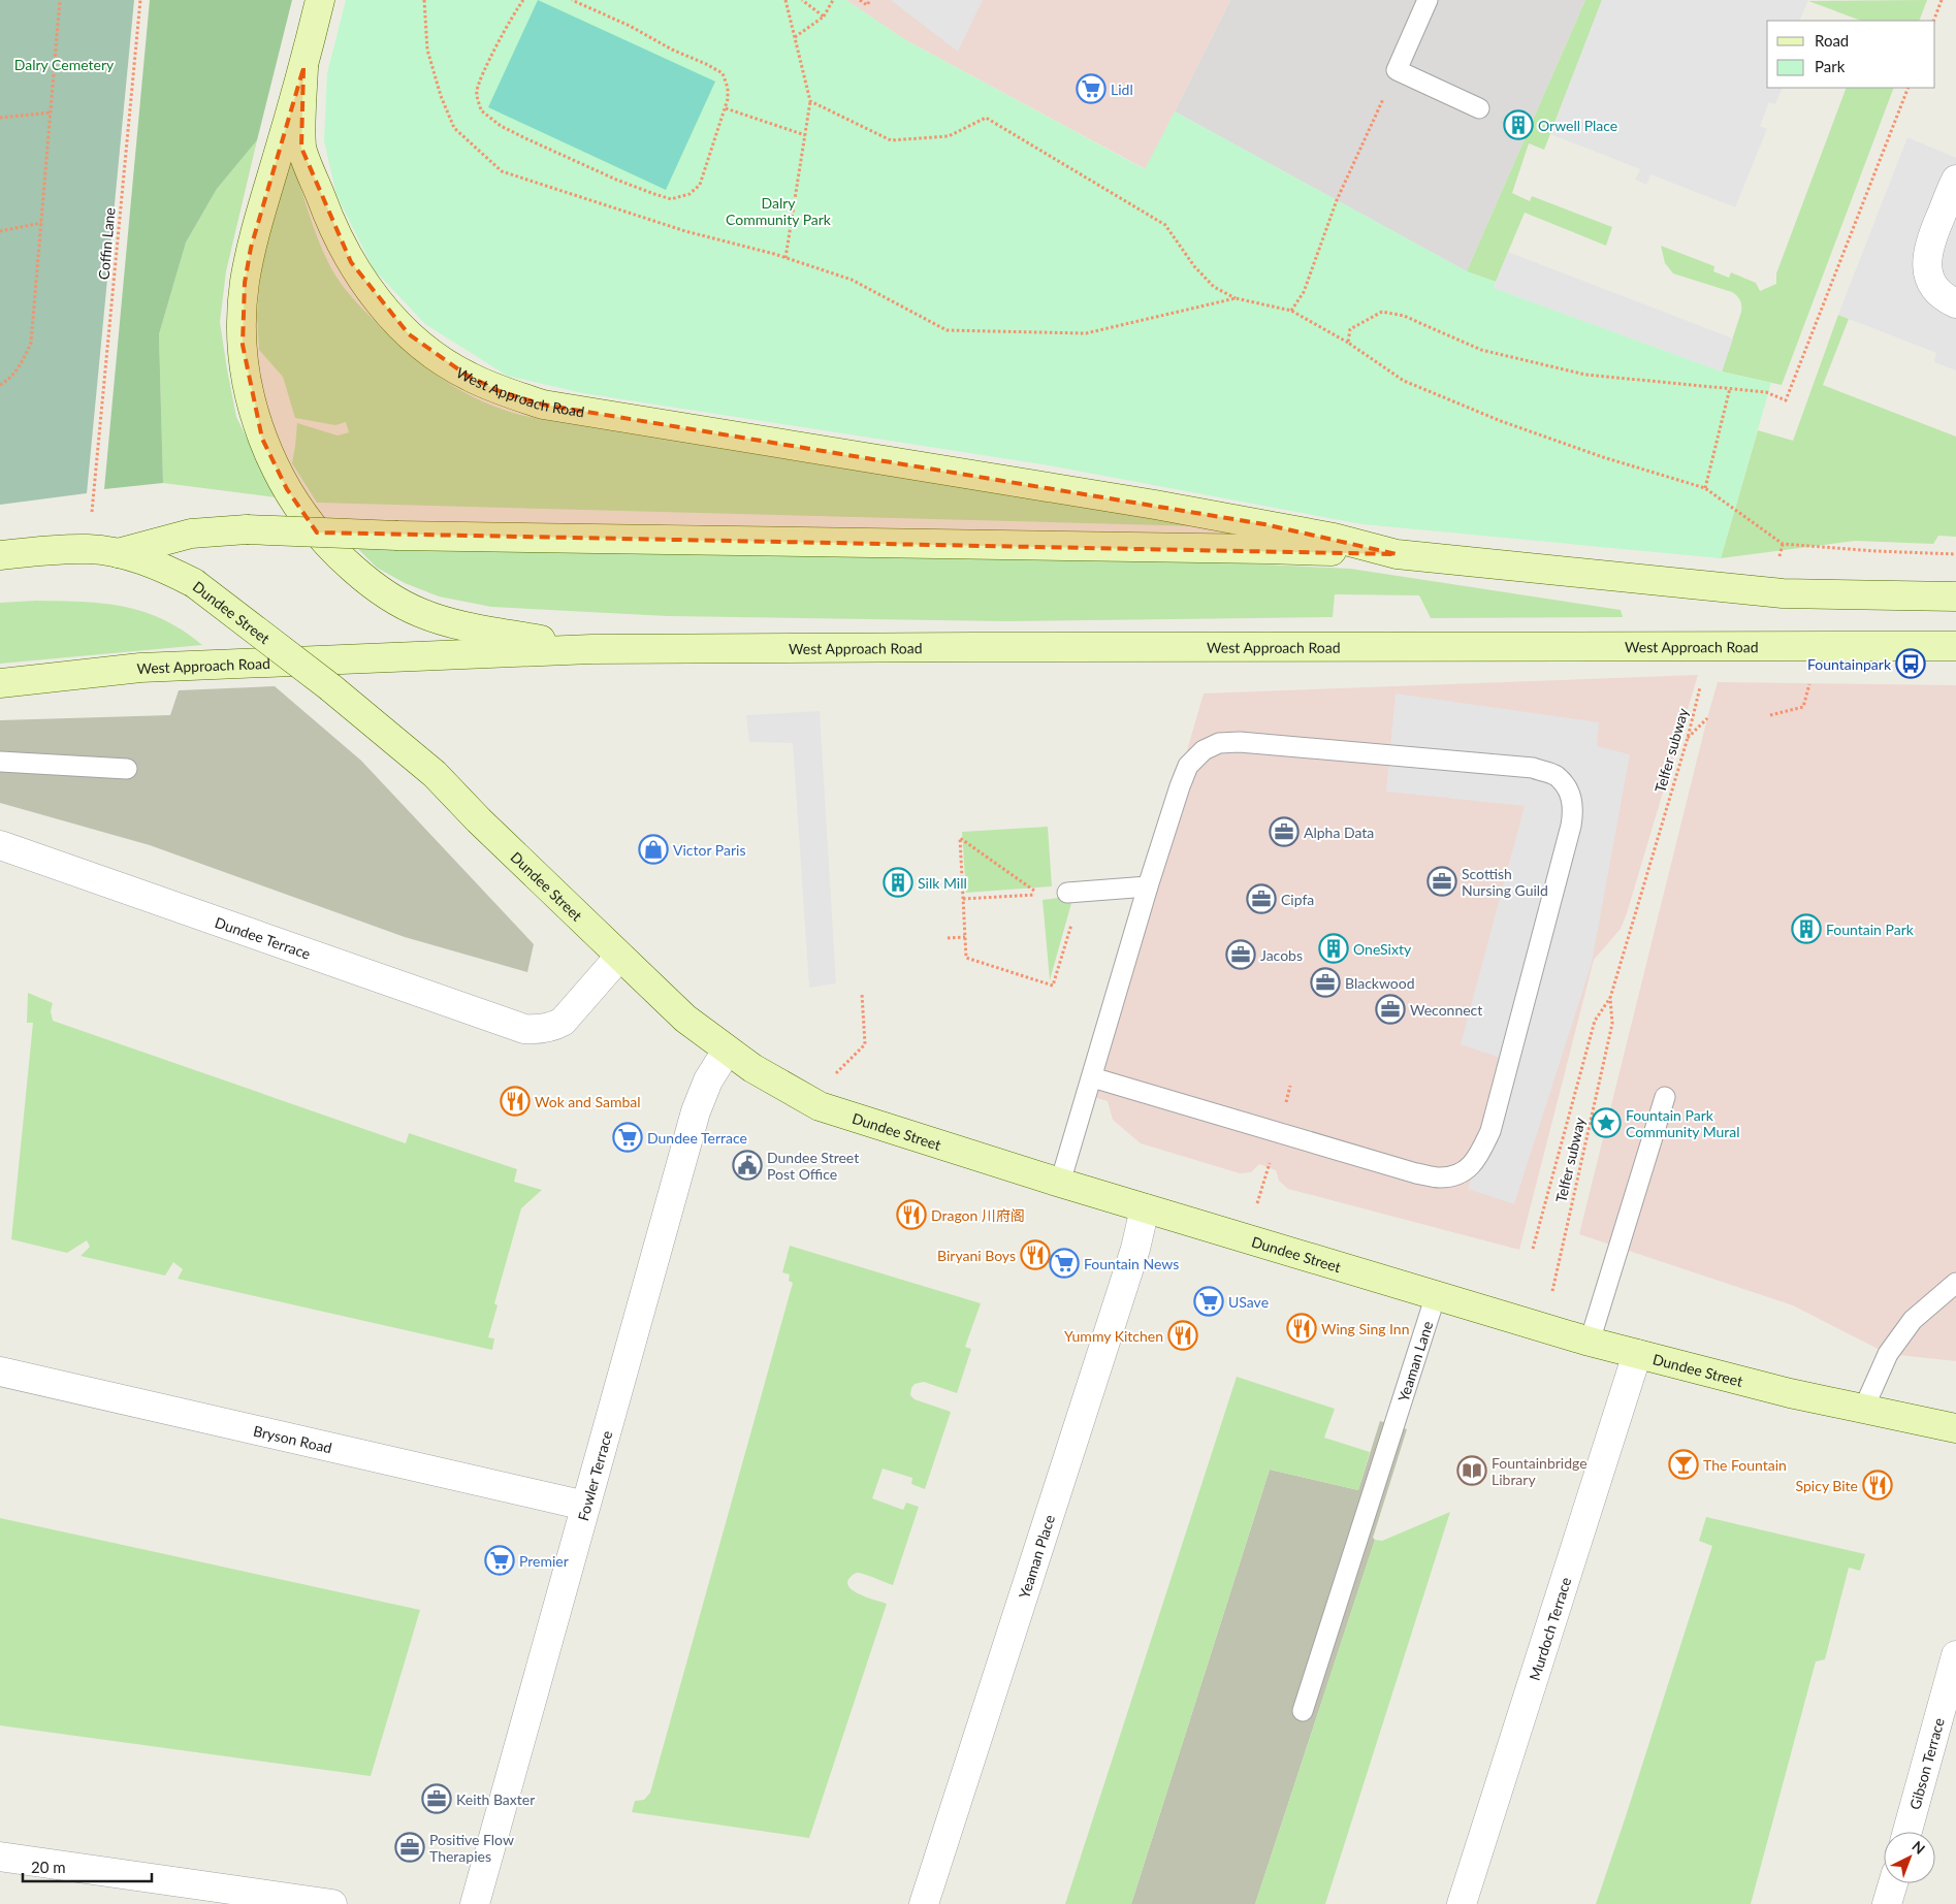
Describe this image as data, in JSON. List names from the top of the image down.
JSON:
{
  "streets": {
    "street": [
      "West Approach Road",
      "Dundee Street",
      "Dundee Terrace",
      "Bryson Road",
      "Fowler Terrace",
      "Yeaman Place",
      "Murdoch Terrace",
      "Gibson Terrace"
    ],
    "lane": ["Yeaman Lane"],
    "path": ["Coffin Lane", "Telfer subway"]
  },
  "crossings": [
    ["West Approach Road", "Dundee Street"],
    ["Dundee Street", "Telfer subway"],
    ["Dundee Street", "Dundee Terrace"],
    ["Dundee Street", "Yeaman Lane"],
    ["Dundee Street", "Fowler Terrace"],
    ["Dundee Street", "Yeaman Place"],
    ["Dundee Street", "Murdoch Terrace"],
    ["Bryson Road", "Fowler Terrace"]
  ],
  "parks": ["Dalry Cemetery", "Dalry Community Park"],
  "places": {
    "supermarket": [
      "Lidl",
      "Dundee Terrace",
      "Fountain News",
      "USave",
      "Premier"
    ],
    "building": [
      "Orwell Place",
      "Silk Mill",
      "Fountain Park",
      "OneSixty"
    ],
    "bus stop": ["Fountainpark"],
    "office": [
      "Alpha Data",
      "Scottish Nursing Guild",
      "Cipfa",
      "Jacobs",
      "Blackwood",
      "Weconnect",
      "Keith Baxter",
      "Positive Flow Therapies"
    ],
    "shop": ["Victor Paris"],
    "restaurant": [
      "Wok and Sambal",
      "Dragon 川府阁",
      "Biryani Boys",
      "Wing Sing Inn",
      "Yummy Kitchen",
      "Spicy Bite"
    ],
    "place": ["Fountain Park Community Mural"],
    "public building": ["Dundee Street Post Office"],
    "bar": ["The Fountain"],
    "library": ["Fountainbridge Library"]
  },
  "legend": ["Road", "Park"],
  "scale_bar": "20 m",
  "north": "top right"
}
